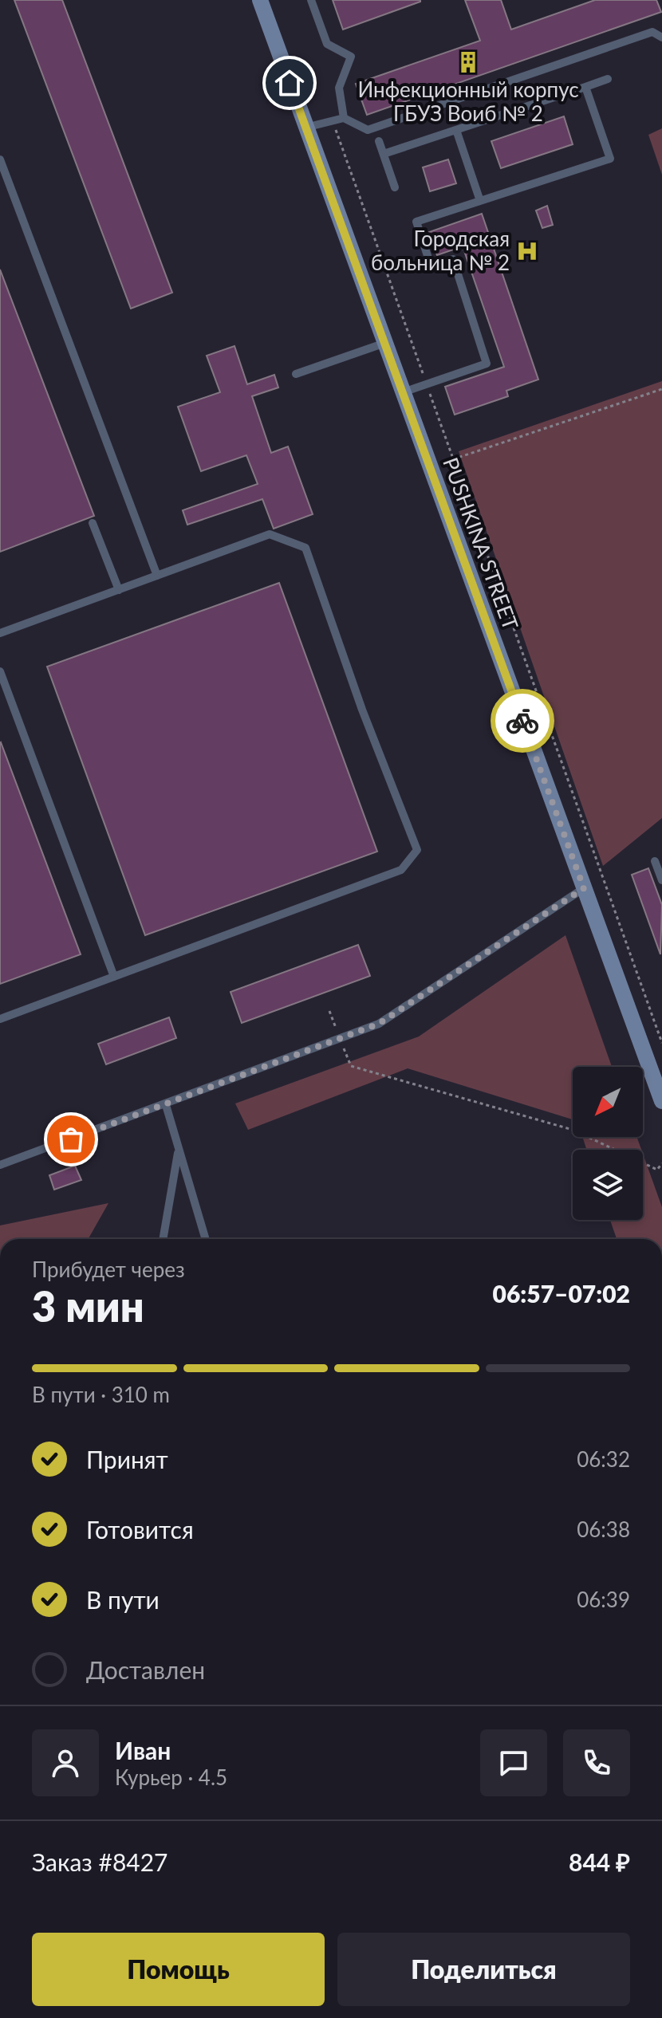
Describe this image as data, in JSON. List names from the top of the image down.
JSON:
{
  "streets": {
    "main road": ["PUSHKINA STREET"]
  },
  "places": {
    "building": ["Инфекционный корпус ГБУЗ Воиб № 2"],
    "hospital": ["Городская больница № 2"]
  },
  "north": "bottom left",
  "page": {
    "heading": ["3 мин", "Прибудет через", "06:57–07:02"],
    "panel": [
      "Иван",
      "Курьер · 4.5",
      "Заказ #8427",
      "844 ₽"
    ],
    "bar": "В пути · 310 m",
    "list": [
      ["Принят", "06:32"],
      ["Готовится", "06:38"],
      ["В пути", "06:39"],
      "Доставлен"
    ],
    "buttons": ["Помощь", "Поделиться"]
  }
}
